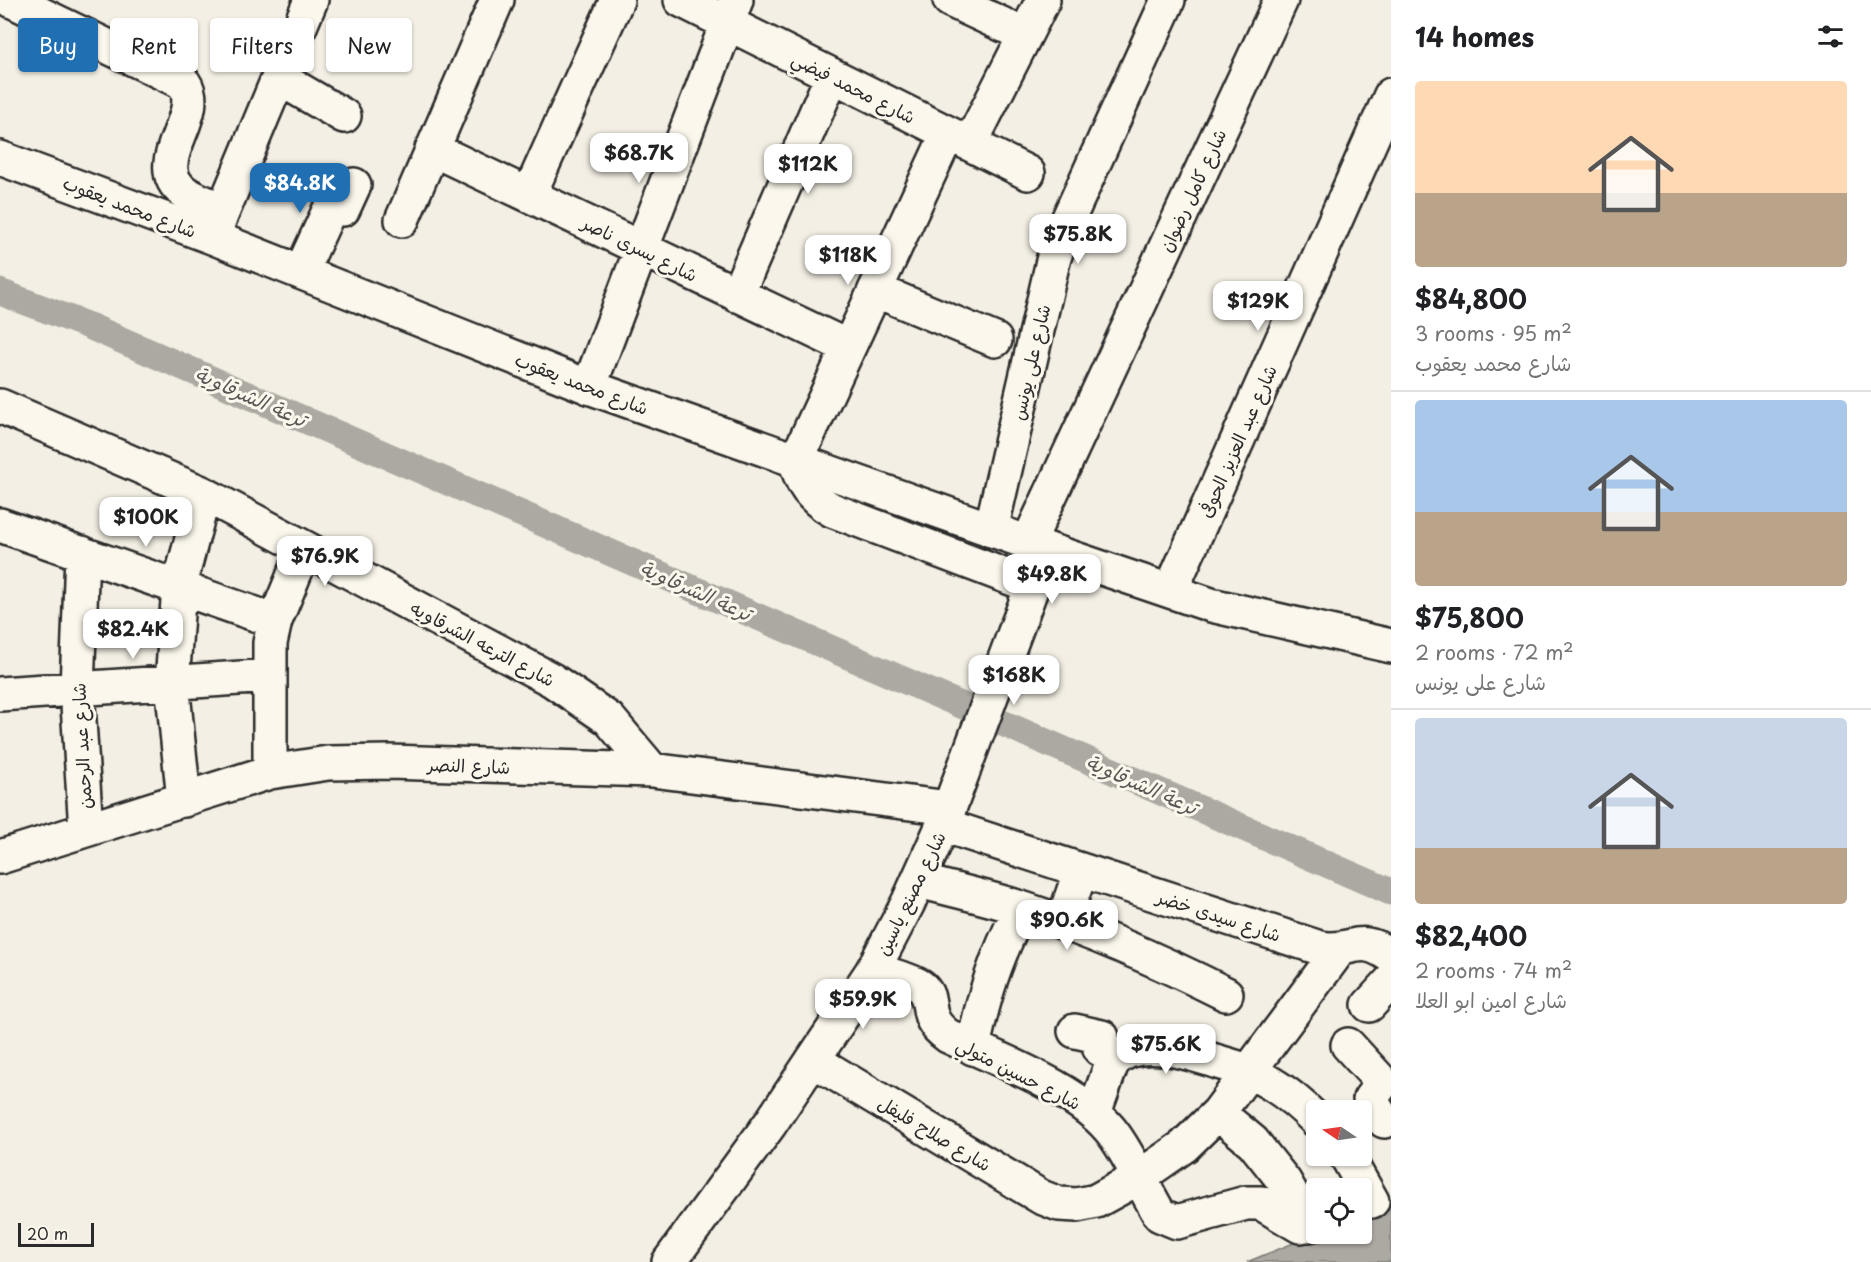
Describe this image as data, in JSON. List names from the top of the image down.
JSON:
{
  "streets": {
    "street": [
      "شارع محمد فيضي",
      "شارع كامل رضوان",
      "شارع محمد يعقوب",
      "شارع يسرى ناصر",
      "شارع على يونس",
      "شارع عبد العزيز الحوفى",
      "شارع الترعه الشرقاويه",
      "شارع عبد الرحمن",
      "شارع النصر",
      "شارع مصنع ياسين",
      "شارع سيدى خضر",
      "شارع حسين متولي",
      "شارع صلاح فليفل"
    ]
  },
  "crossings": [
    ["شارع كامل رضوان", "شارع محمد يعقوب"],
    ["شارع كامل رضوان", "شارع مصنع ياسين"],
    ["شارع محمد يعقوب", "شارع على يونس"],
    ["شارع محمد يعقوب", "شارع عبد العزيز الحوفى"],
    ["شارع محمد يعقوب", "شارع مصنع ياسين"],
    ["شارع الترعه الشرقاويه", "شارع النصر"],
    ["شارع عبد الرحمن", "شارع النصر"],
    ["شارع النصر", "شارع مصنع ياسين"],
    ["شارع النصر", "شارع سيدى خضر"],
    ["شارع مصنع ياسين", "شارع سيدى خضر"],
    ["شارع مصنع ياسين", "شارع حسين متولي"],
    ["شارع مصنع ياسين", "شارع صلاح فليفل"],
    ["شارع حسين متولي", "شارع صلاح فليفل"]
  ],
  "water": ["ترعة الشرقاوية"],
  "scale_bar": "20 m",
  "north": "left",
  "page": {
    "heading": "14 homes",
    "chip": [
      "Buy",
      "Rent",
      "Filters",
      "New"
    ],
    "list": [
      {
        "name": "$84,800",
        "note": "3 rooms · 95 m² · شارع محمد يعقوب"
      },
      {
        "name": "$75,800",
        "note": "2 rooms · 72 m² · شارع على يونس"
      },
      {
        "name": "$82,400",
        "note": "2 rooms · 74 m² · شارع امين ابو العلا"
      }
    ],
    "price": [
      "$68.7K",
      "$112K",
      "$84.8K",
      "$75.8K",
      "$118K",
      "$129K",
      "$100K",
      "$76.9K",
      "$49.8K",
      "$82.4K",
      "$168K",
      "$90.6K",
      "$59.9K",
      "$75.6K"
    ],
    "scale": "20 m"
  }
}
